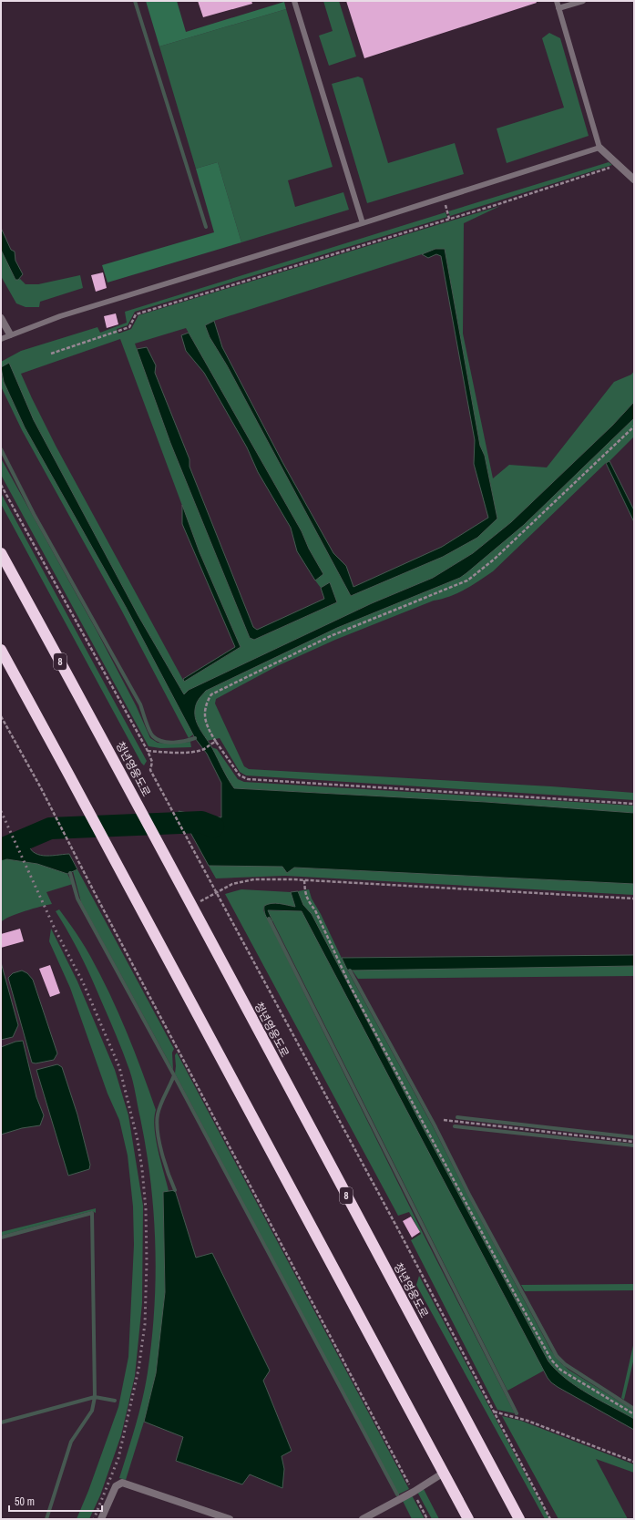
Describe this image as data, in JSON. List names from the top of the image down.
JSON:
{
  "streets": {
    "highway": ["8", "청년영웅도로"]
  },
  "scale_bar": "50 m"
}
